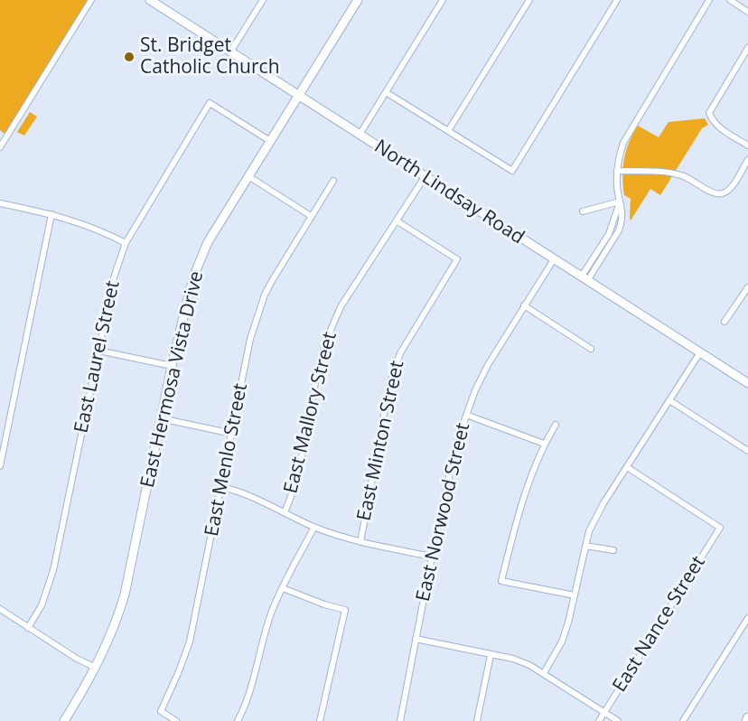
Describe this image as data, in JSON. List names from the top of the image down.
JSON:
{
  "streets": {
    "street": [
      "North Lindsay Road",
      "East Laurel Street",
      "East Hermosa Vista Drive",
      "East Mallory Street",
      "East Minton Street",
      "East Menlo Street",
      "East Norwood Street",
      "East Nance Street"
    ]
  },
  "crossings": [
    ["North Lindsay Road", "East Hermosa Vista Drive"],
    ["North Lindsay Road", "East Mallory Street"],
    ["North Lindsay Road", "East Norwood Street"],
    ["East Laurel Street", "East Hermosa Vista Drive"],
    ["East Mallory Street", "East Minton Street"]
  ],
  "places": ["St. Bridget Catholic Church"]
}
